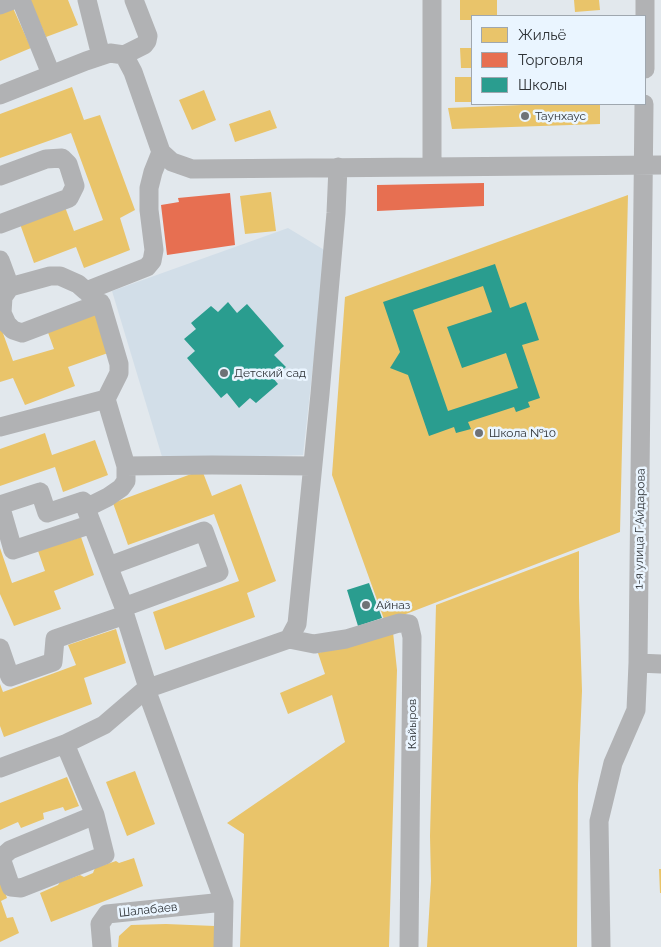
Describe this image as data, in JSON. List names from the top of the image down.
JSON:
{
  "streets": {
    "street": ["1-я улица Г.Айдарова", "Кайыров", "Шалабаев"]
  },
  "places": [
    "Таунхаус",
    "Детский сад",
    "Школа №10",
    "Айназ"
  ],
  "legend": ["Жильё", "Торговля", "Школы"]
}
